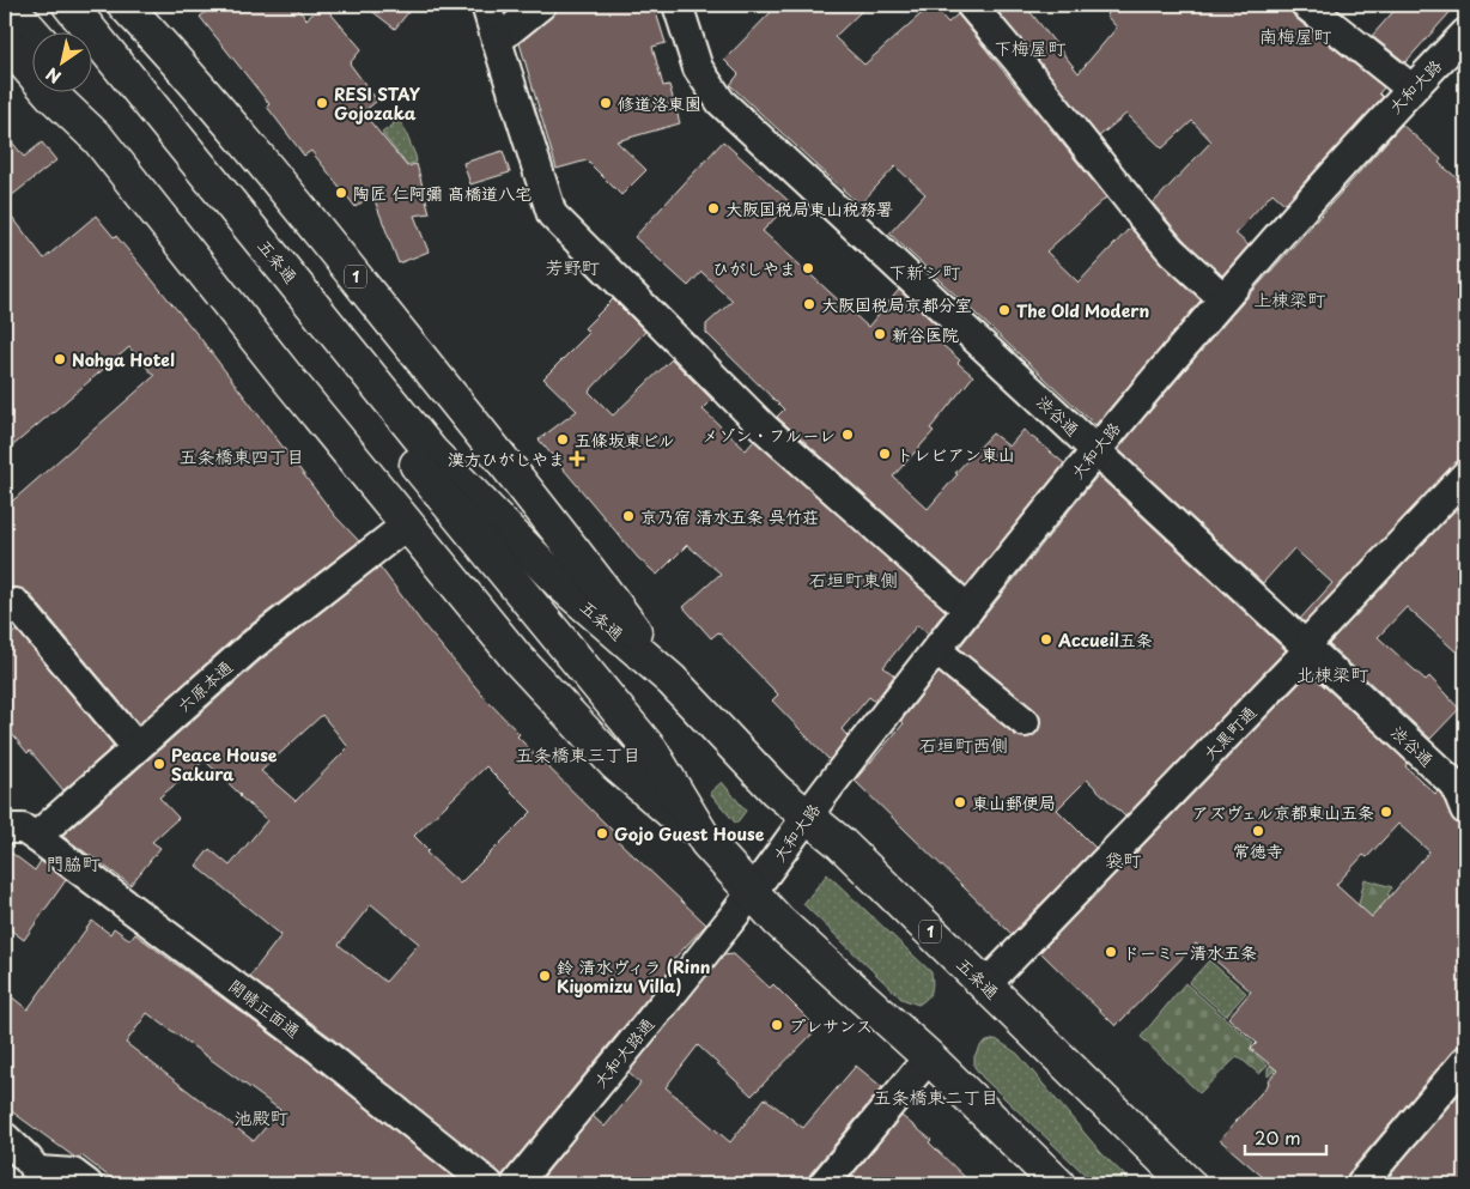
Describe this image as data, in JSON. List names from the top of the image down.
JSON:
{
  "streets": {
    "highway": ["五条通", "1"],
    "street": [
      "大和大路",
      "渋谷通",
      "六原本通",
      "大黒町通",
      "開睛正面通",
      "大和大路通"
    ]
  },
  "crossings": [
    ["大和大路", "五条通"],
    ["大和大路", "渋谷通"],
    ["大和大路", "大和大路通"],
    ["五条通", "1"],
    ["五条通", "大黒町通"],
    ["五条通", "大和大路通"],
    ["1", "六原本通"],
    ["渋谷通", "大黒町通"],
    ["六原本通", "開睛正面通"]
  ],
  "districts": [
    "南梅屋町",
    "下梅屋町",
    "芳野町",
    "下新シ町",
    "上棟梁町",
    "五条橋東四丁目",
    "石垣町東側",
    "北棟梁町",
    "石垣町西側",
    "五条橋東三丁目",
    "袋町",
    "門脇町",
    "五条橋東二丁目",
    "池殿町"
  ],
  "places": {
    "other": [
      "RESI STAY Gojozaka",
      "修道洛東園",
      "陶匠 仁阿彌 髙橋道八宅",
      "大阪国税局東山税務署",
      "ひがしやま",
      "大阪国税局京都分室",
      "The Old Modern",
      "新谷医院",
      "Nohga Hotel",
      "メゾン・フルーレ",
      "五條坂東ビル",
      "トレビアン東山",
      "京乃宿 清水五条 呉竹荘",
      "Accueil五条",
      "Peace House Sakura",
      "東山郵便局",
      "アズヴェル京都東山五条",
      "常徳寺",
      "Gojo Guest House",
      "ドーミー清水五条",
      "鈴 清水ヴィラ (Rinn Kiyomizu Villa)",
      "プレサンス"
    ],
    "health": ["漢方ひがしやま"]
  },
  "scale_bar": "20 m",
  "north": "bottom left"
}
